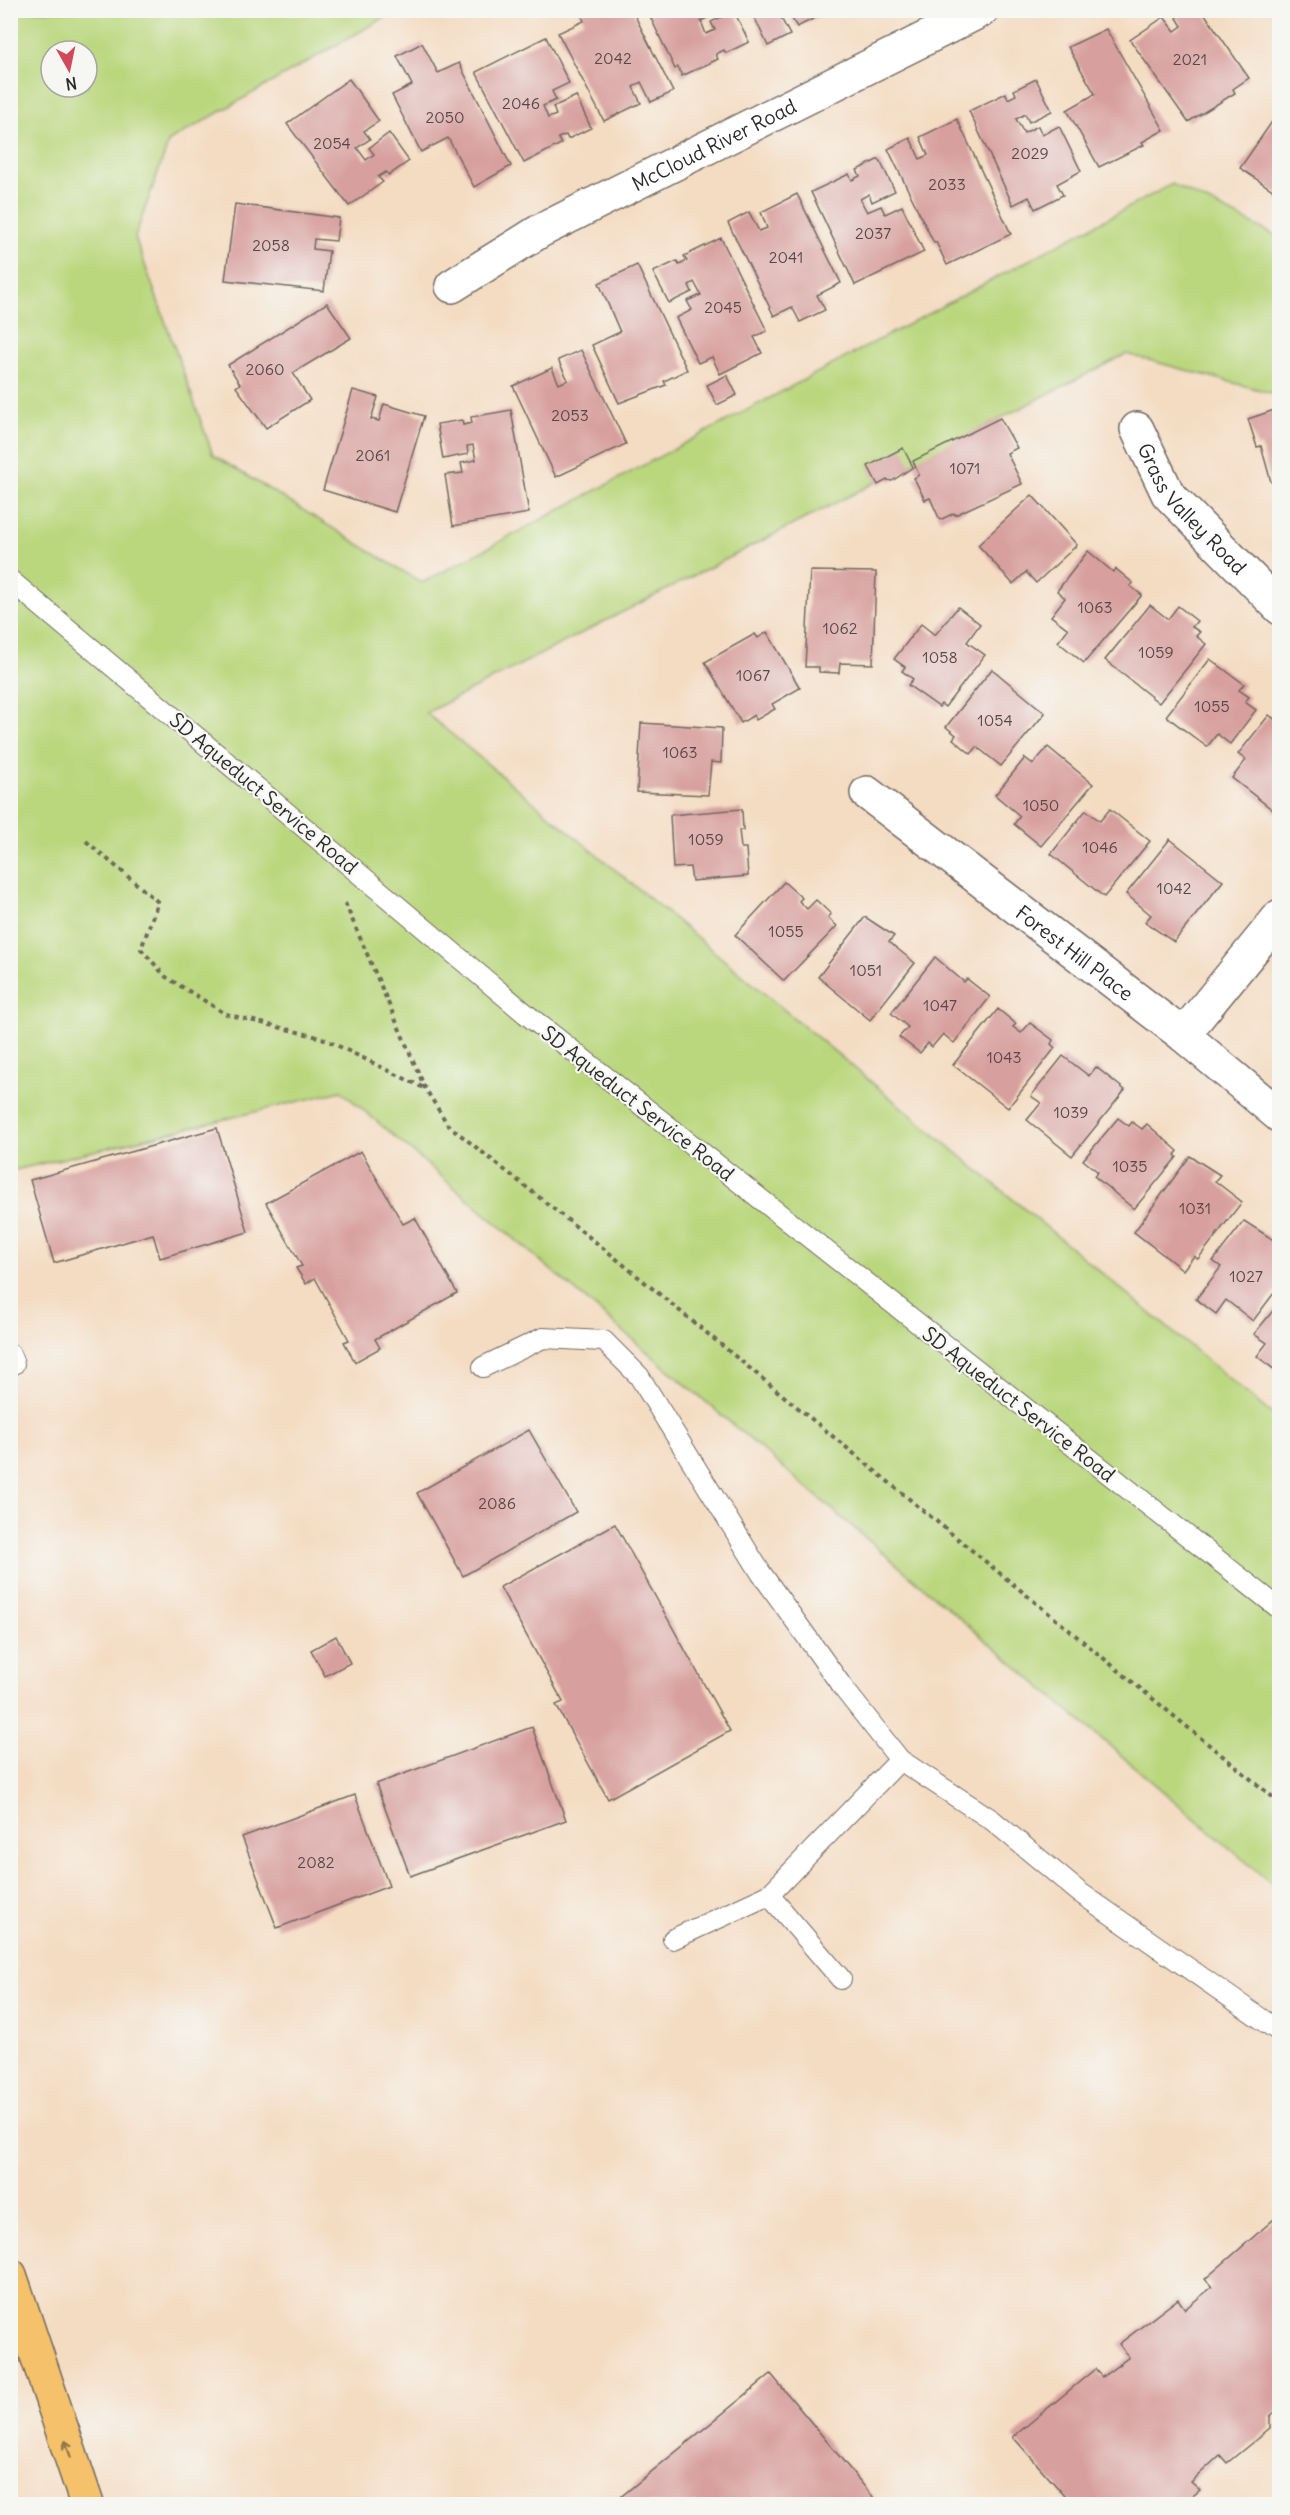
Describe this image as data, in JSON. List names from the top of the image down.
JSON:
{
  "streets": {
    "street": ["McCloud River Road", "Grass Valley Road", "Forest Hill Place"],
    "lane": ["SD Aqueduct Service Road"]
  },
  "house_numbers": [
    "2042",
    "2021",
    "2046",
    "2050",
    "2054",
    "2029",
    "2033",
    "2037",
    "2058",
    "2041",
    "2045",
    "2060",
    "2053",
    "2061",
    "1071",
    "1063",
    "1062",
    "1059",
    "1058",
    "1067",
    "1055",
    "1054",
    "1063",
    "1050",
    "1059",
    "1046",
    "1042",
    "1055",
    "1051",
    "1047",
    "1043",
    "1039",
    "1035",
    "1031",
    "1027",
    "2086",
    "2082"
  ],
  "north": "bottom"
}
